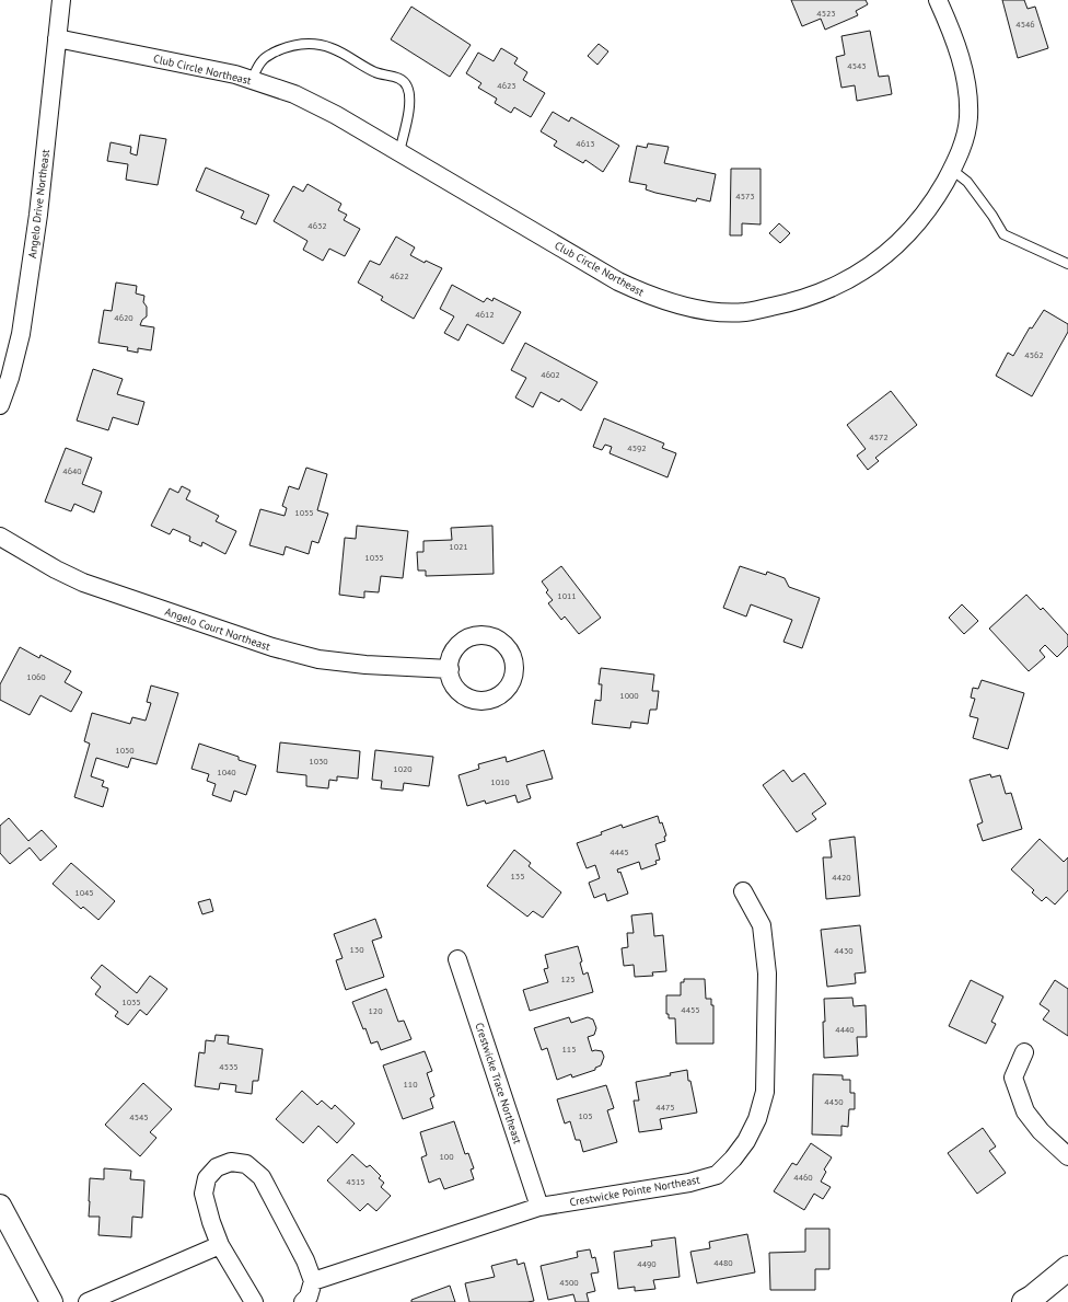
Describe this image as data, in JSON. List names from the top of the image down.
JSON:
{
  "streets": {
    "street": [
      "Club Circle Northeast",
      "Angelo Drive Northeast",
      "Angelo Court Northeast",
      "Crestwicke Trace Northeast",
      "Crestwicke Pointe Northeast"
    ]
  },
  "crossings": [
    ["Club Circle Northeast", "Angelo Drive Northeast"],
    ["Crestwicke Trace Northeast", "Crestwicke Pointe Northeast"]
  ],
  "house_numbers": [
    "4523",
    "4546",
    "4543",
    "4623",
    "4613",
    "4573",
    "4632",
    "4622",
    "4612",
    "4620",
    "4562",
    "4602",
    "4572",
    "4592",
    "4640",
    "1055",
    "1021",
    "1035",
    "1011",
    "1060",
    "1000",
    "1050",
    "1030",
    "1020",
    "1040",
    "1010",
    "4445",
    "135",
    "4420",
    "1045",
    "130",
    "4430",
    "125",
    "1035",
    "4455",
    "120",
    "4440",
    "115",
    "4535",
    "110",
    "4450",
    "4475",
    "105",
    "4545",
    "100",
    "4460",
    "4515",
    "4480",
    "4490",
    "4500"
  ]
}
